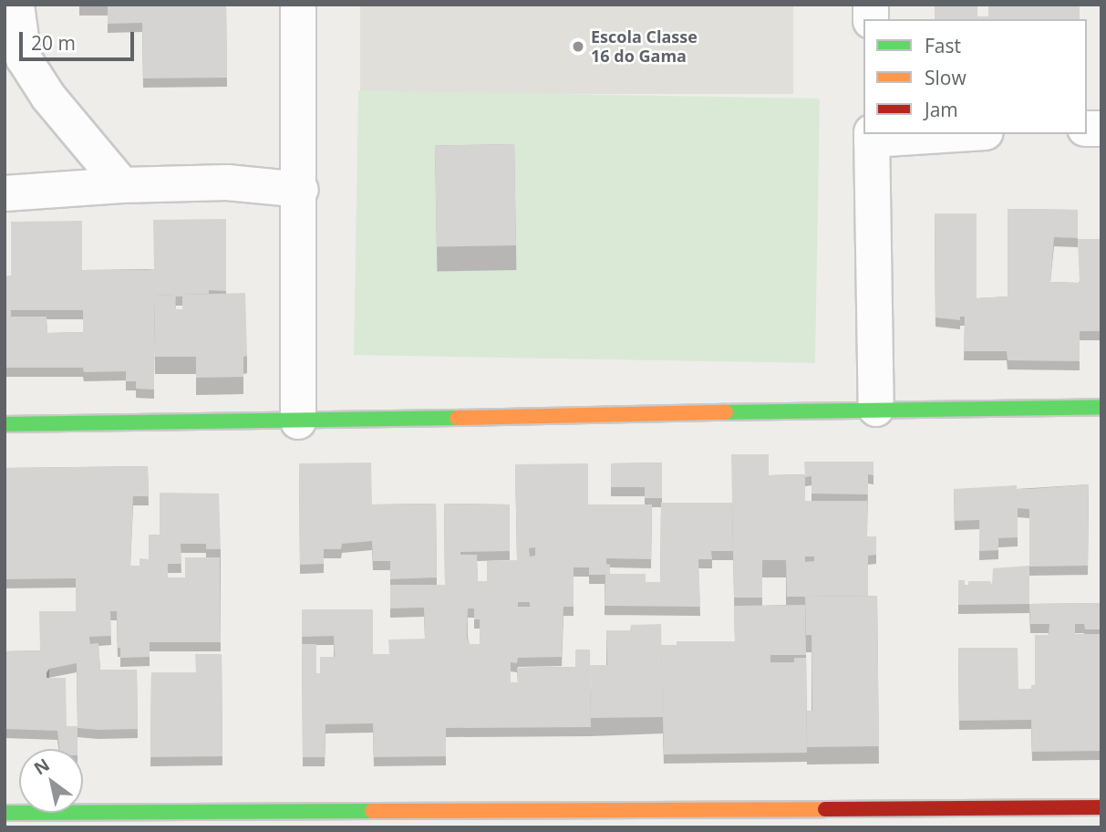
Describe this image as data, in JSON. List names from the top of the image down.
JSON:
{
  "places": ["Escola Classe 16 do Gama"],
  "legend": ["Fast", "Slow", "Jam"],
  "scale_bar": "20 m",
  "north": "top left"
}
